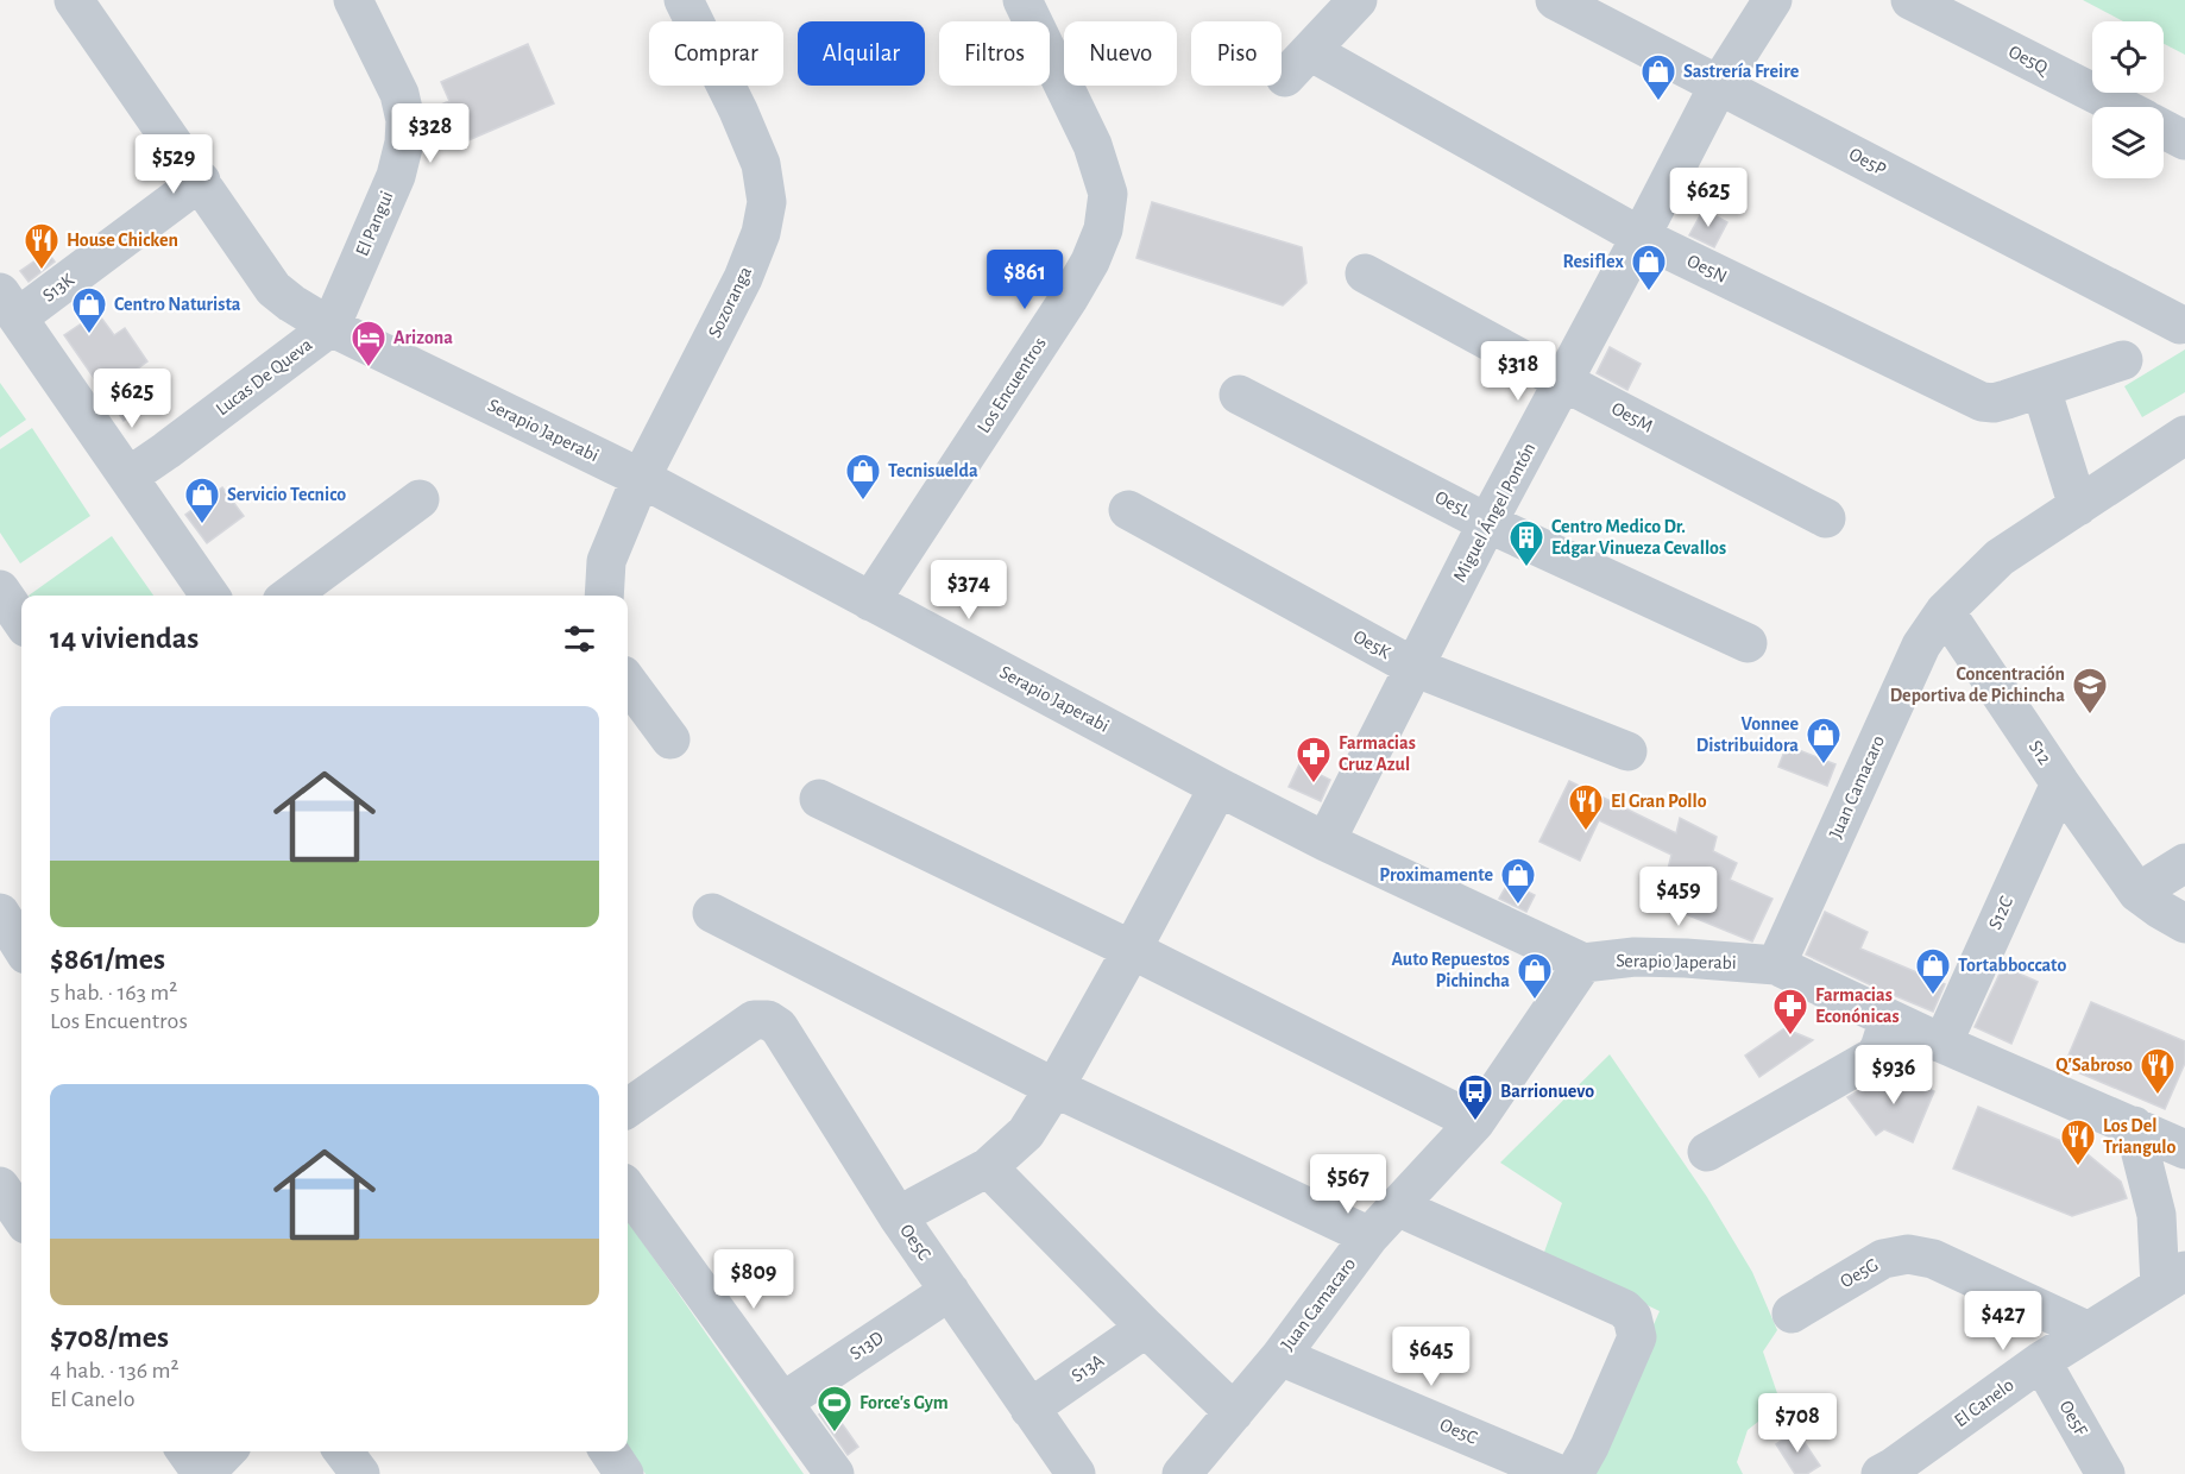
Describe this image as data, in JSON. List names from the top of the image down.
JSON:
{
  "streets": {
    "street": [
      "Oe5Q",
      "Oe5P",
      "El Pangui",
      "Oe5N",
      "S13K",
      "Sozoranga",
      "Lucas De Queva",
      "Los Encuentros",
      "Oe5M",
      "Serapio Japerabi",
      "Oe5L",
      "Miguel Ángel Pontón",
      "Oe5K",
      "S12",
      "Juan Camacaro",
      "S12C",
      "Oe5C",
      "Oe5G",
      "S13D",
      "S13A",
      "El Canelo",
      "Oe5F"
    ]
  },
  "crossings": [
    ["Oe5P", "Miguel Ángel Pontón"],
    ["El Pangui", "Lucas De Queva"],
    ["El Pangui", "Serapio Japerabi"],
    ["Oe5N", "Miguel Ángel Pontón"],
    ["S13K", "Serapio Japerabi"],
    ["Sozoranga", "Serapio Japerabi"],
    ["Lucas De Queva", "Serapio Japerabi"],
    ["Los Encuentros", "Serapio Japerabi"],
    ["Oe5M", "Miguel Ángel Pontón"],
    ["Serapio Japerabi", "Miguel Ángel Pontón"],
    ["Serapio Japerabi", "Juan Camacaro"],
    ["Serapio Japerabi", "S12C"],
    ["Serapio Japerabi", "El Canelo"],
    ["Oe5L", "Miguel Ángel Pontón"],
    ["Miguel Ángel Pontón", "Oe5K"],
    ["S12", "Juan Camacaro"],
    ["S12", "S12C"],
    ["Juan Camacaro", "Oe5C"],
    ["Oe5C", "S13D"],
    ["Oe5C", "S13A"],
    ["Oe5G", "El Canelo"],
    ["El Canelo", "Oe5F"]
  ],
  "places": {
    "shop": [
      "Sastrería Freire",
      "Resiflex",
      "Centro Naturista",
      "Tecnisuelda",
      "Servicio Tecnico",
      "Vonnee Distribuidora",
      "Proximamente",
      "Tortabboccato",
      "Auto Repuestos Pichincha"
    ],
    "restaurant": [
      "House Chicken",
      "El Gran Pollo",
      "Q'Sabroso",
      "Los Del Triangulo"
    ],
    "hotel": ["Arizona"],
    "building": ["Centro Medico Dr. Edgar Vinueza Cevallos"],
    "school or university": ["Concentración Deportiva de Pichincha"],
    "pharmacy": ["Farmacias Cruz Azul", "Farmacias Econónicas"],
    "bus stop": ["Barrionuevo"],
    "sports": ["Force's Gym"]
  },
  "page": {
    "chip": [
      "Comprar",
      "Alquilar",
      "Filtros",
      "Nuevo",
      "Piso"
    ],
    "price": [
      "$328",
      "$529",
      "$625",
      "$861",
      "$318",
      "$625",
      "$374",
      "$459",
      "$936",
      "$567",
      "$809",
      "$427",
      "$645",
      "$708"
    ],
    "heading": "14 viviendas",
    "list": [
      {
        "name": "$861/mes",
        "note": "5 hab. · 163 m² · Los Encuentros"
      },
      {
        "name": "$708/mes",
        "note": "4 hab. · 136 m² · El Canelo"
      }
    ]
  }
}
